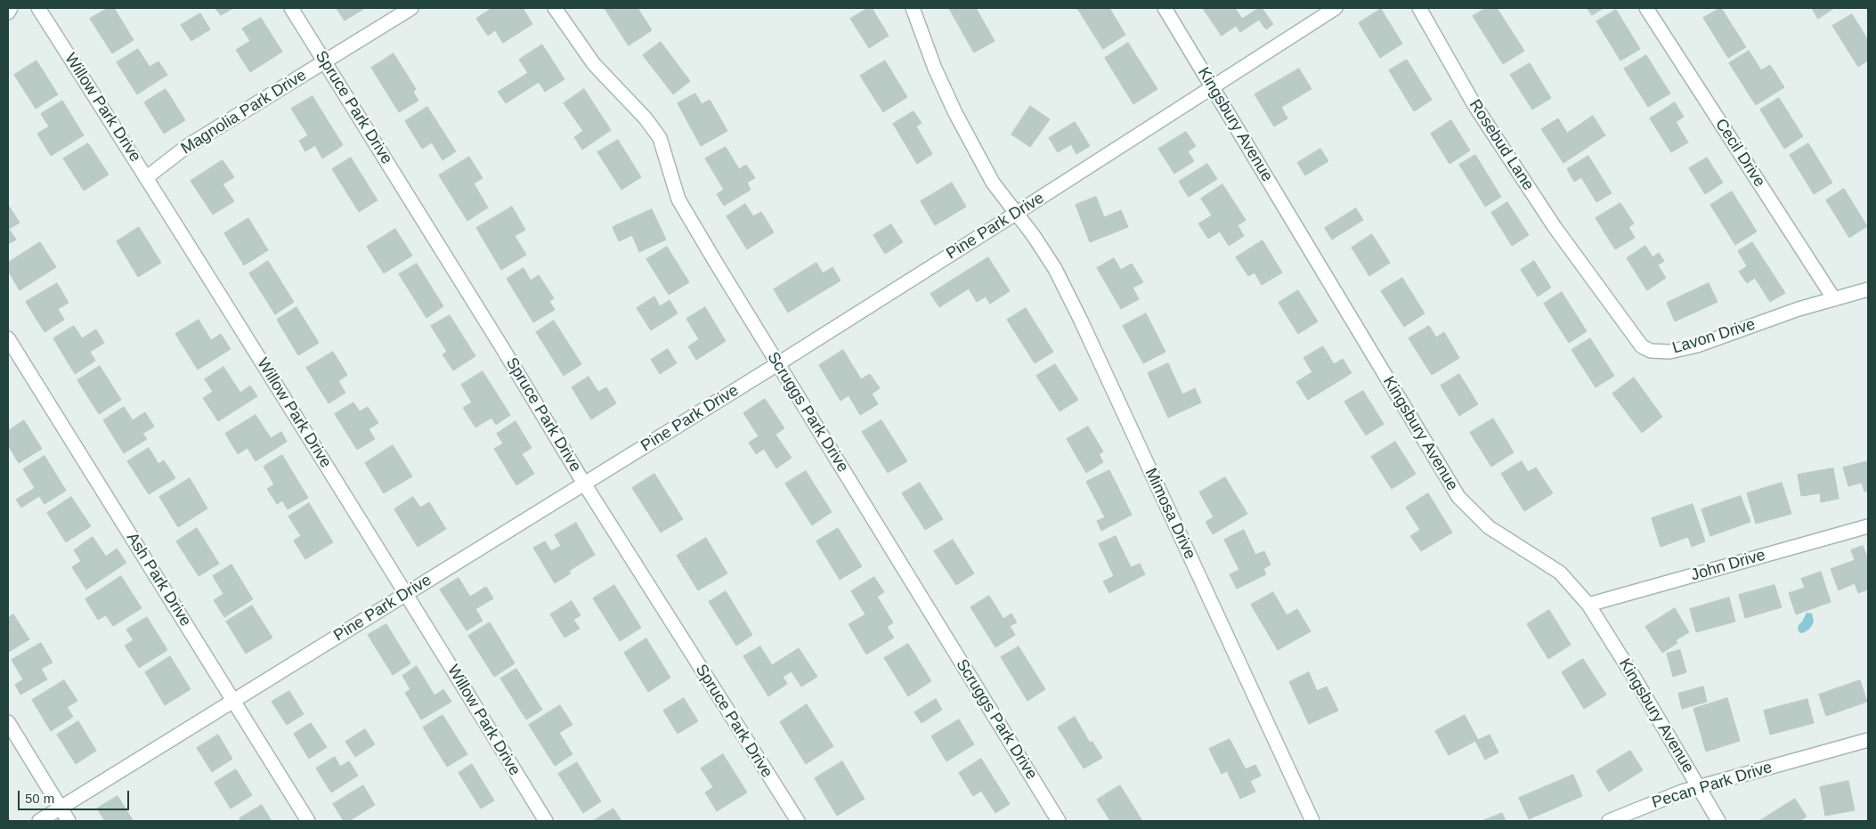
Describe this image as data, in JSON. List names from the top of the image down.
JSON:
{
  "streets": {
    "street": [
      "Willow Park Drive",
      "Spruce Park Drive",
      "Magnolia Park Drive",
      "Kingsbury Avenue",
      "Rosebud Lane",
      "Cecil Drive",
      "Pine Park Drive",
      "Lavon Drive",
      "Scruggs Park Drive",
      "Mimosa Drive",
      "John Drive",
      "Ash Park Drive",
      "Pecan Park Drive"
    ]
  },
  "crossings": [
    ["Willow Park Drive", "Magnolia Park Drive"],
    ["Willow Park Drive", "Pine Park Drive"],
    ["Spruce Park Drive", "Magnolia Park Drive"],
    ["Spruce Park Drive", "Pine Park Drive"],
    ["Kingsbury Avenue", "Pine Park Drive"],
    ["Kingsbury Avenue", "John Drive"],
    ["Kingsbury Avenue", "Pecan Park Drive"],
    ["Rosebud Lane", "Lavon Drive"],
    ["Cecil Drive", "Lavon Drive"],
    ["Pine Park Drive", "Scruggs Park Drive"],
    ["Pine Park Drive", "Mimosa Drive"],
    ["Pine Park Drive", "Ash Park Drive"]
  ],
  "scale_bar": "50 m"
}
